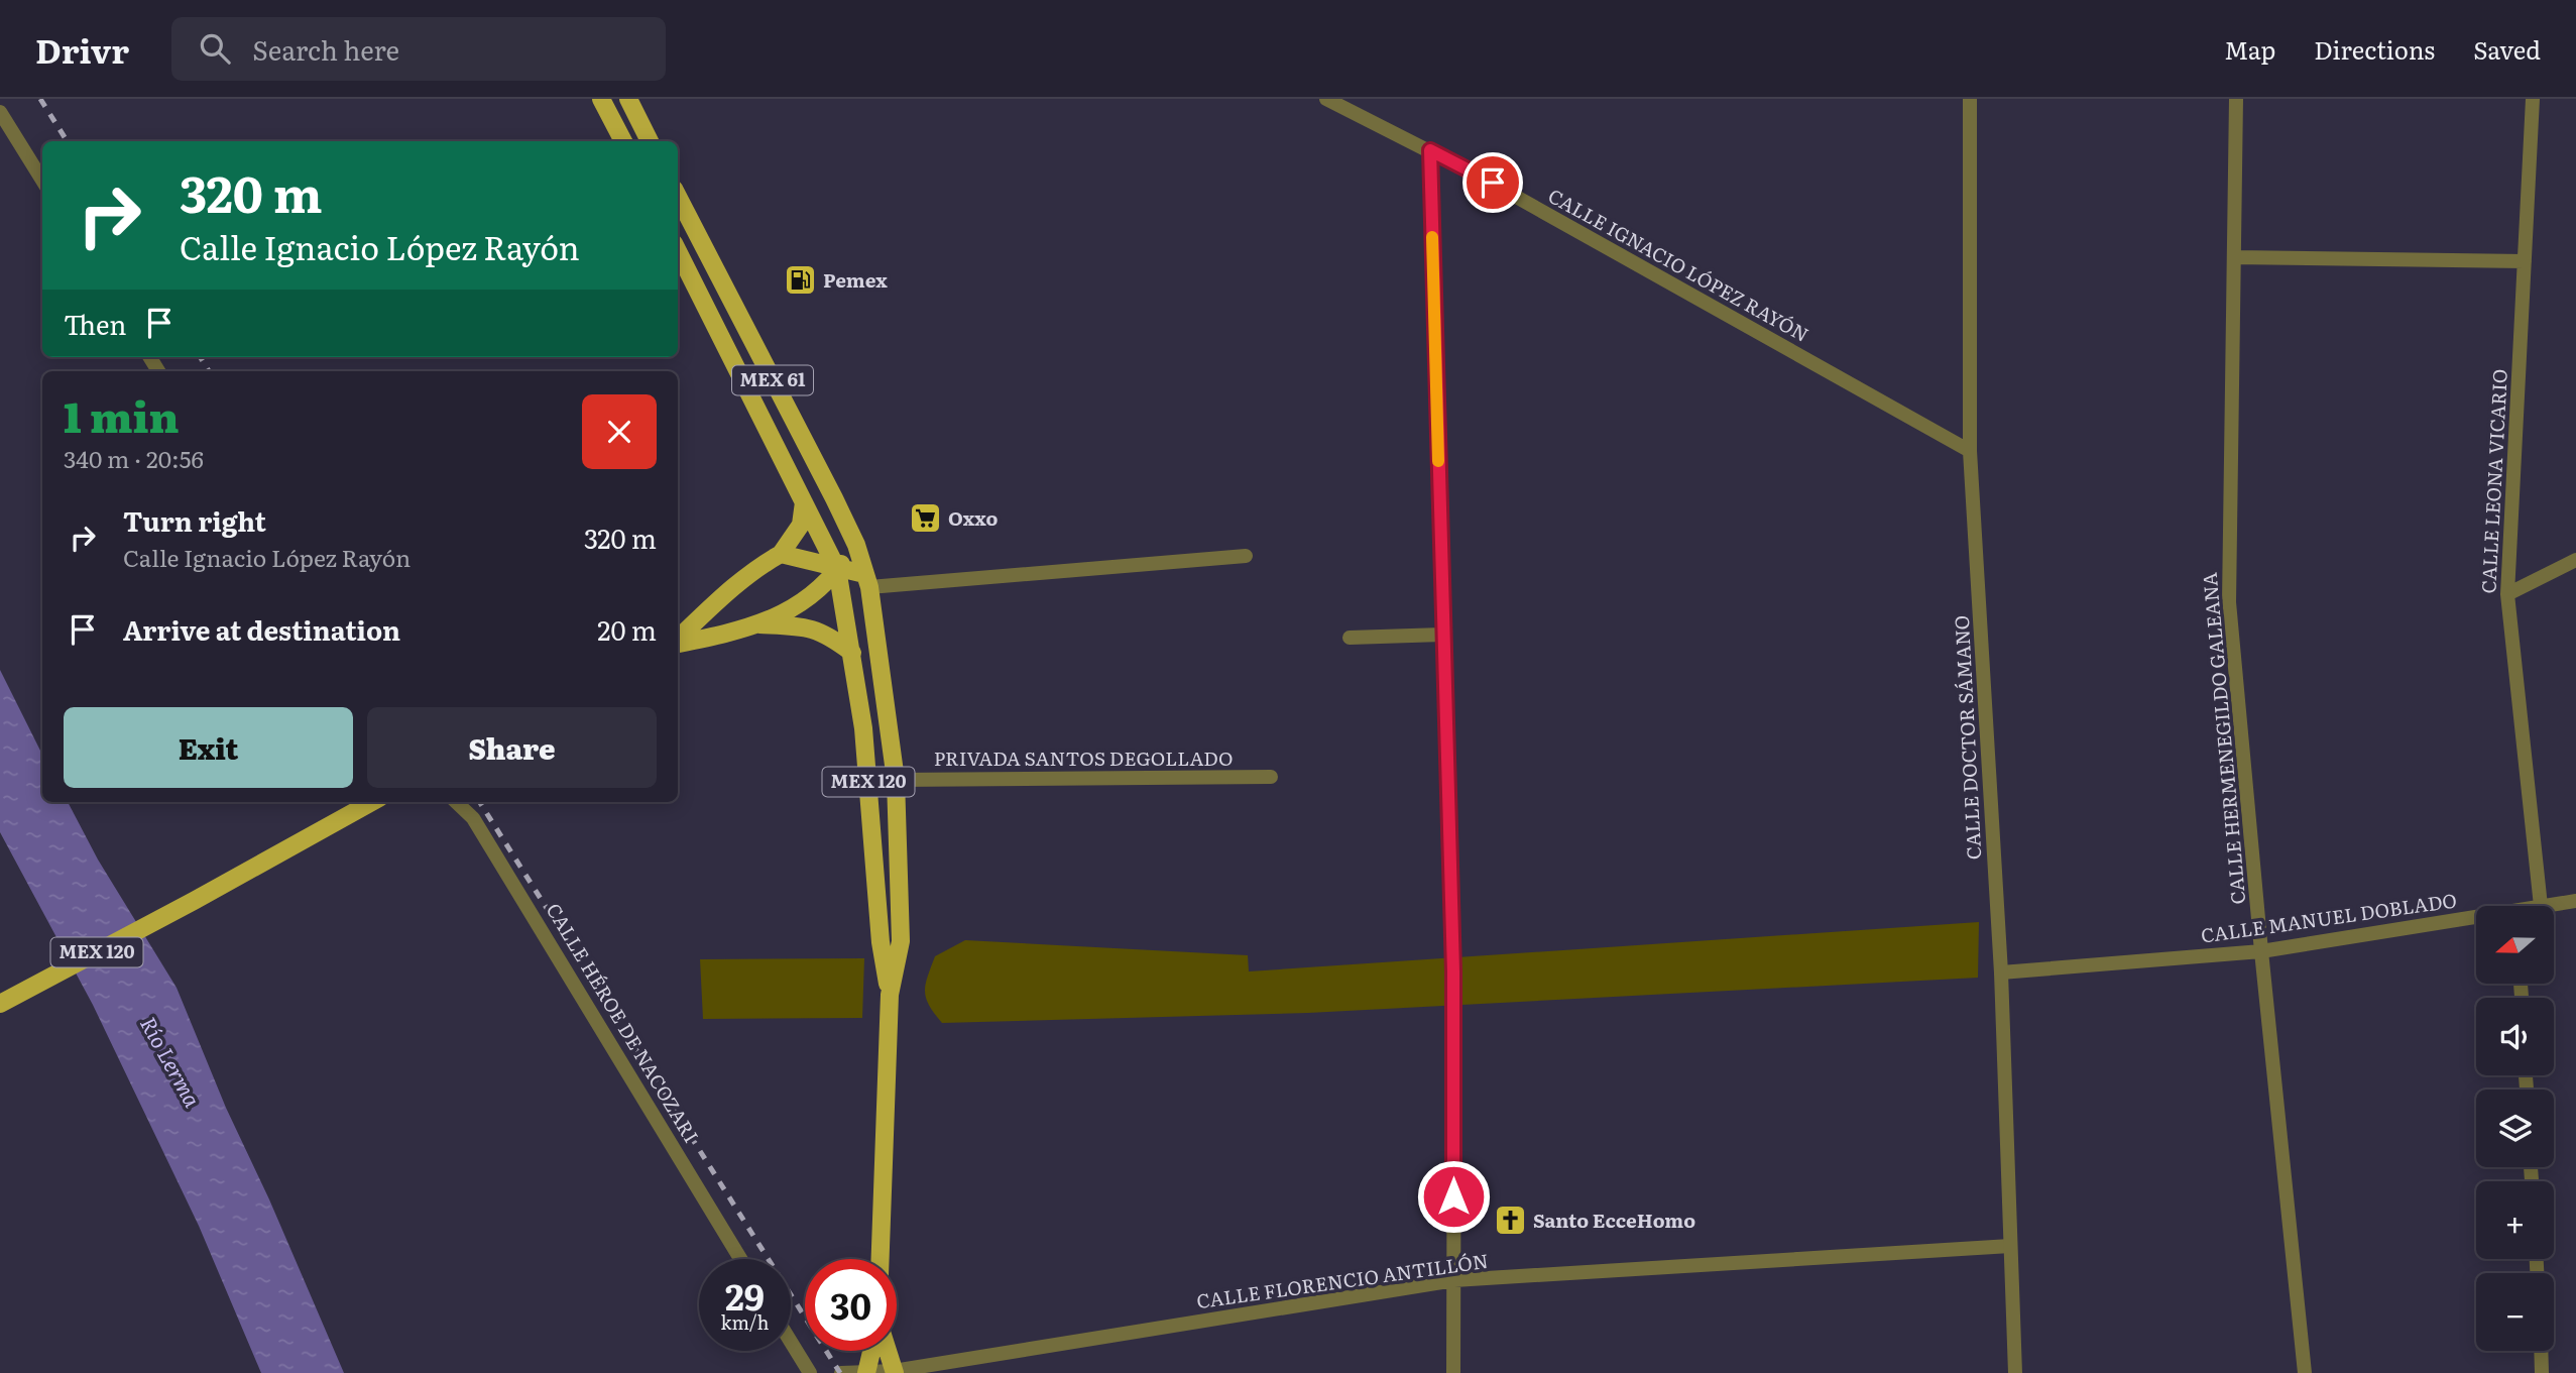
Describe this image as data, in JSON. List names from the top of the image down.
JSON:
{
  "streets": {
    "main road": ["MEX 61", "MEX 120"],
    "street": [
      "CALLE IGNACIO LÓPEZ RAYÓN",
      "CALLE LEONA VICARIO",
      "CALLE DOCTOR SÁMANO",
      "CALLE HERMENEGILDO GALEANA",
      "PRIVADA SANTOS DEGOLLADO",
      "CALLE MANUEL DOBLADO",
      "CALLE HÉROE DE NACOZARI",
      "CALLE FLORENCIO ANTILLÓN"
    ]
  },
  "crossings": [
    ["CALLE IGNACIO LÓPEZ RAYÓN", "CALLE DOCTOR SÁMANO"],
    ["MEX 61", "MEX 120"],
    ["CALLE LEONA VICARIO", "CALLE MANUEL DOBLADO"],
    ["CALLE DOCTOR SÁMANO", "CALLE MANUEL DOBLADO"],
    ["CALLE DOCTOR SÁMANO", "CALLE FLORENCIO ANTILLÓN"],
    ["CALLE HERMENEGILDO GALEANA", "CALLE MANUEL DOBLADO"],
    ["PRIVADA SANTOS DEGOLLADO", "MEX 120"]
  ],
  "water": ["Río Lerma"],
  "places": {
    "fuel station": ["Pemex"],
    "supermarket": ["Oxxo"],
    "church": ["Santo EcceHomo"]
  },
  "north": "left",
  "page": {
    "header": "Drivr",
    "search": "Search here",
    "nav": ["Map", "Directions", "Saved"],
    "turn": ["320 m", "Calle Ignacio López Rayón"],
    "then": "Then",
    "heading": ["1 min", "340 m · 20:56"],
    "list": [
      {
        "name": "Turn right",
        "note": "Calle Ignacio López Rayón",
        "value": "320 m"
      },
      {
        "name": "Arrive at destination",
        "value": "20 m"
      }
    ],
    "buttons": ["Exit", "Share"],
    "map_buttons": ["+", "−"],
    "speed": "29 km/h",
    "limit": "30"
  }
}
